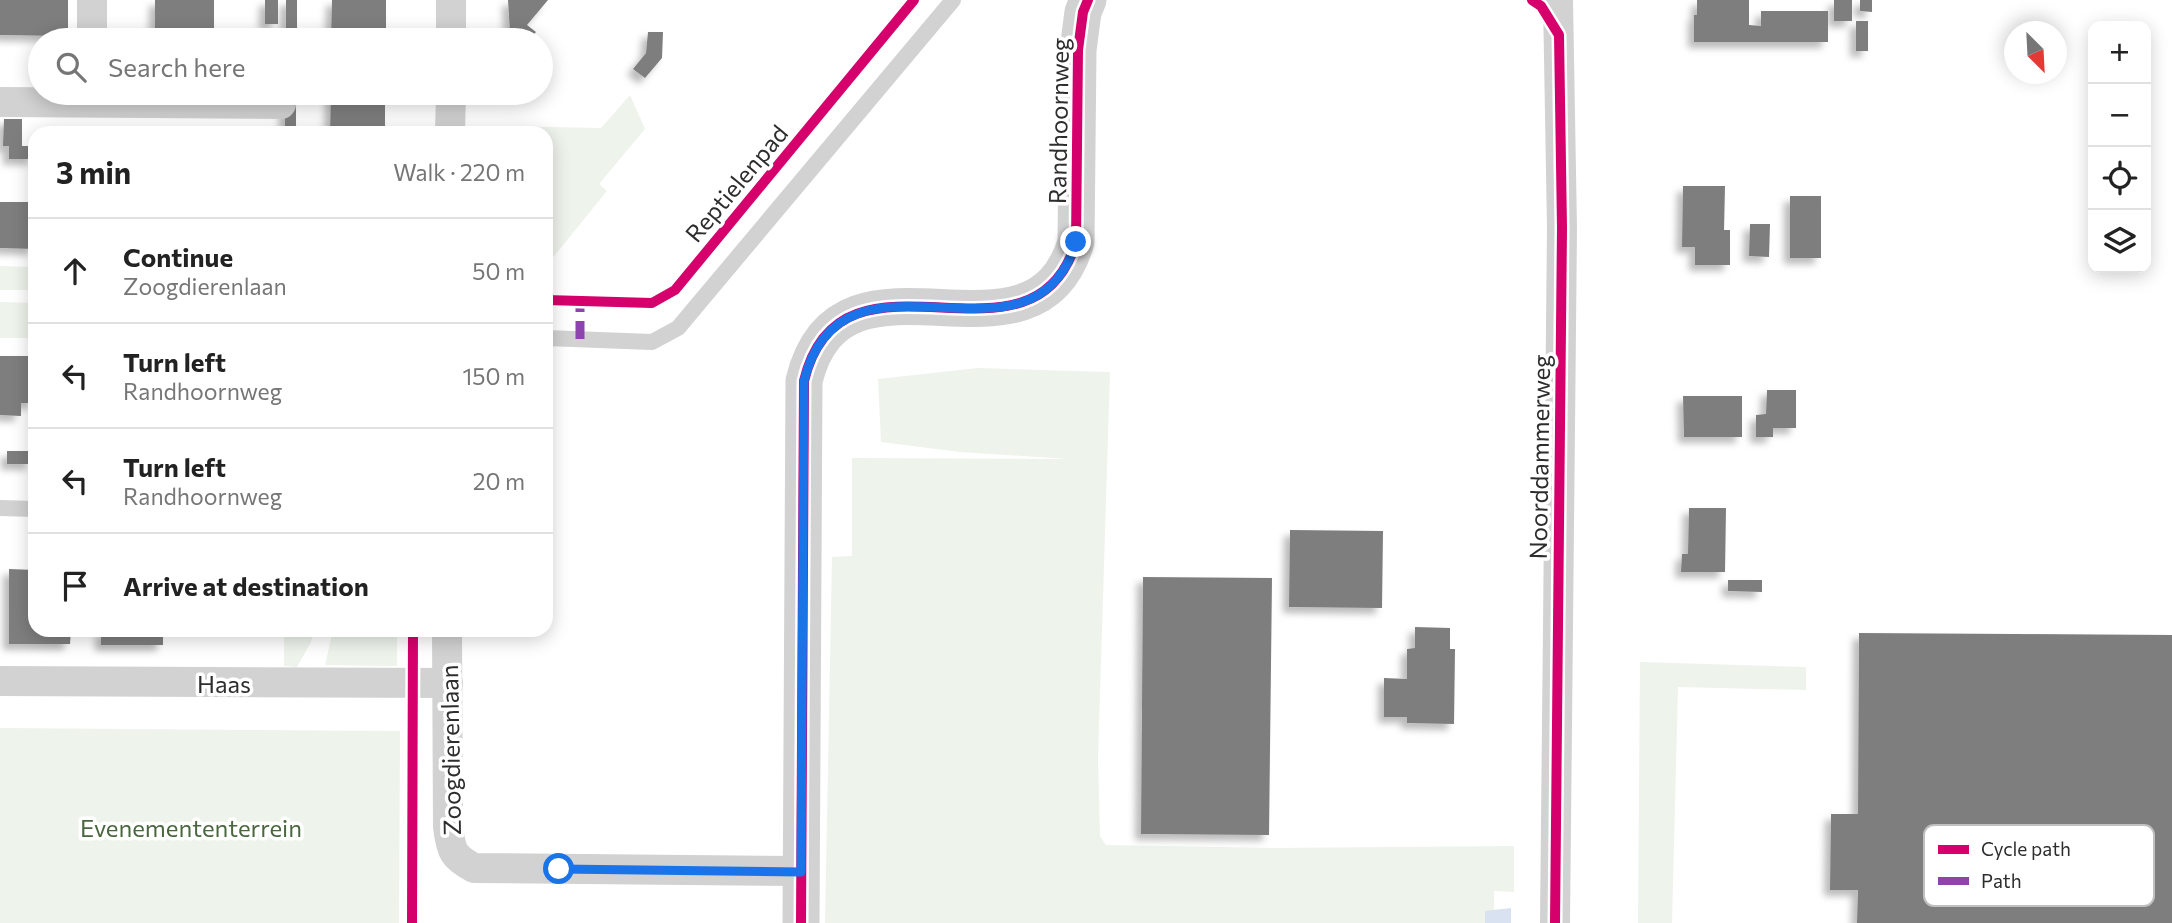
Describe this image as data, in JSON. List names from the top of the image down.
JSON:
{
  "streets": {
    "street": [
      "Randhoornweg",
      "Noorddammerweg",
      "Haas",
      "Zoogdierenlaan"
    ],
    "cycle path": ["Reptielenpad"]
  },
  "crossings": [
    ["Randhoornweg", "Zoogdierenlaan"],
    ["Haas", "Zoogdierenlaan"]
  ],
  "parks": ["Evenemententerrein"],
  "legend": ["Cycle path", "Path"],
  "north": "bottom right",
  "page": {
    "map_buttons": ["+", "−"],
    "search": "Search here",
    "heading": ["3 min", "Walk · 220 m"],
    "list": [
      ["Continue", "Zoogdierenlaan", "50 m"],
      ["Turn left", "Randhoornweg", "150 m"],
      ["Turn left", "Randhoornweg", "20 m"],
      "Arrive at destination"
    ]
  }
}
